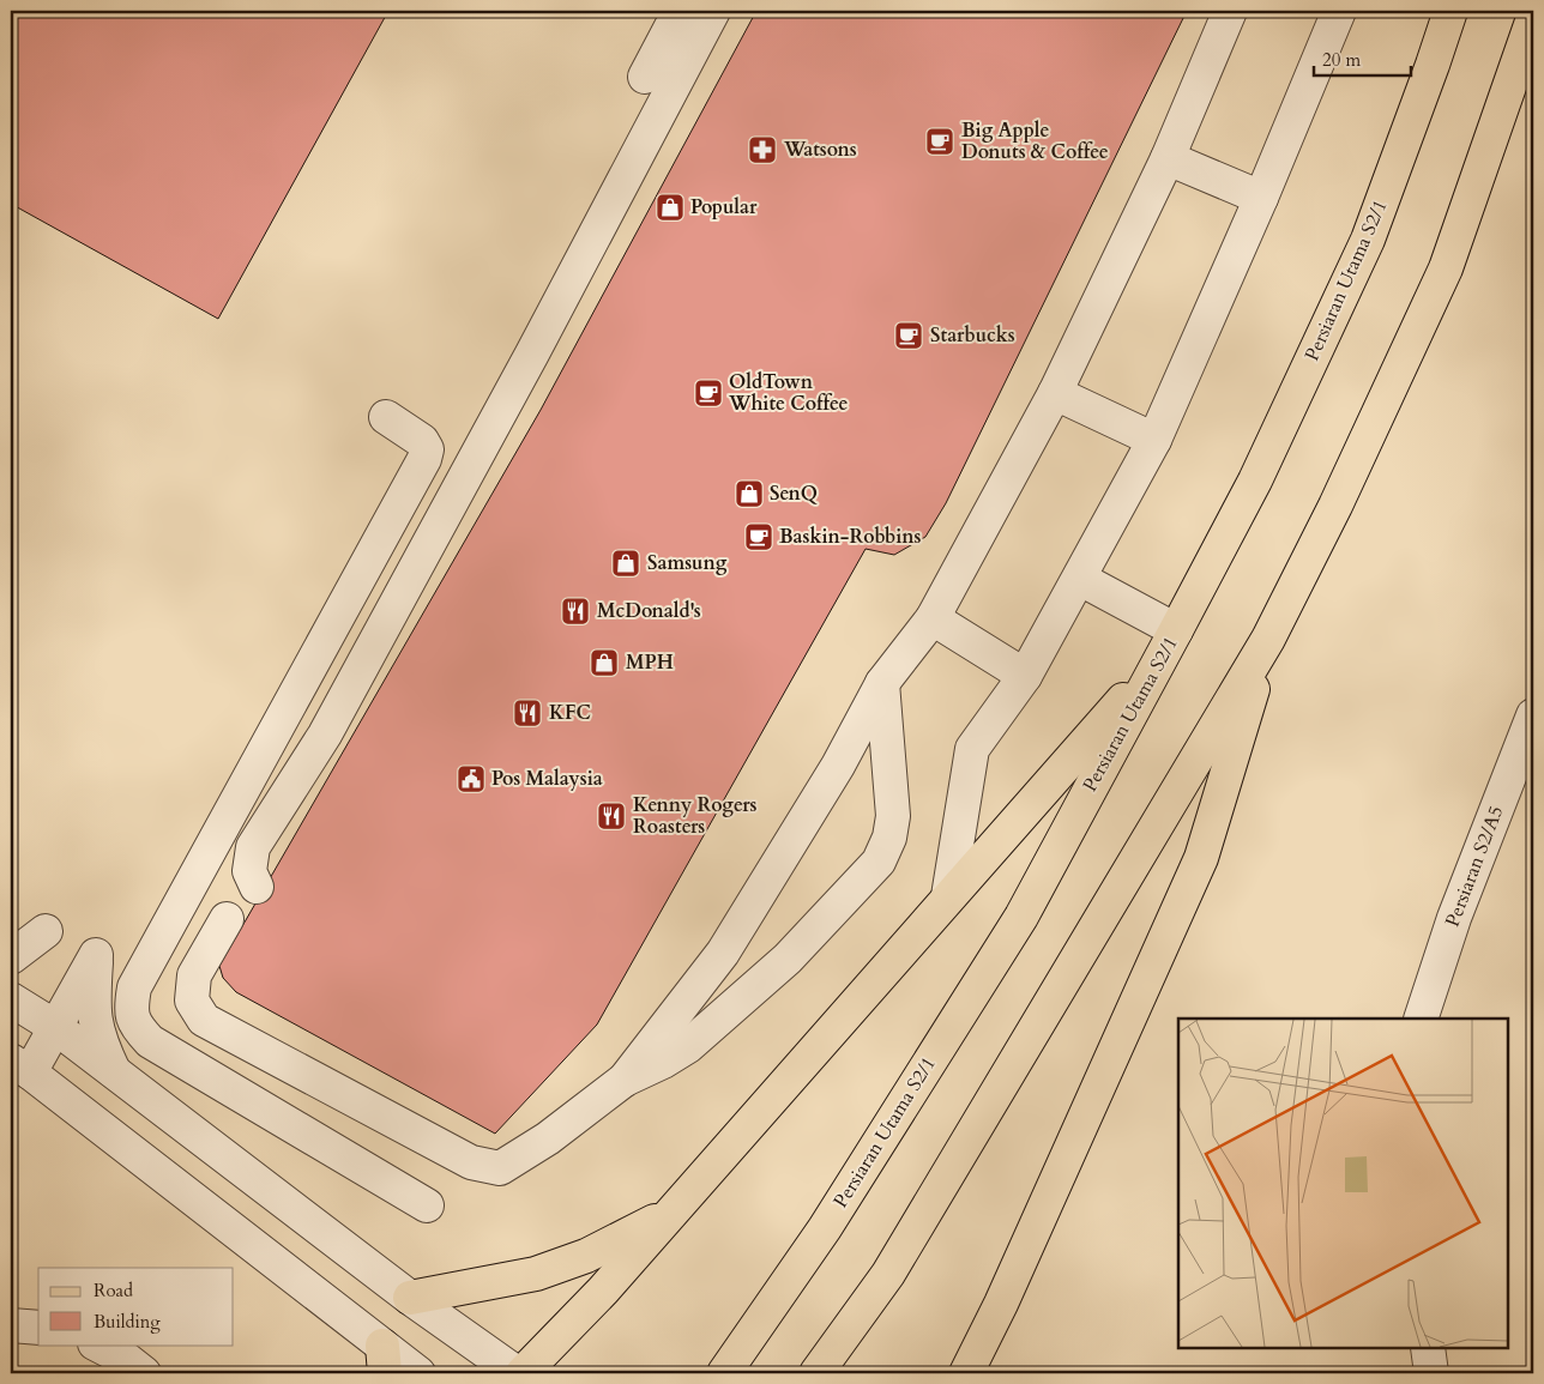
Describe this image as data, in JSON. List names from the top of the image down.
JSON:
{
  "streets": {
    "main road": ["Persiaran Utama S2/1"],
    "street": ["Persiaran S2/A5"]
  },
  "places": {
    "cafe": [
      "Big Apple Donuts & Coffee",
      "Starbucks",
      "OldTown White Coffee",
      "Baskin-Robbins"
    ],
    "pharmacy": ["Watsons"],
    "shop": [
      "Popular",
      "SenQ",
      "Samsung",
      "MPH"
    ],
    "restaurant": ["McDonald's", "KFC", "Kenny Rogers Roasters"],
    "public building": ["Pos Malaysia"]
  },
  "legend": ["Road", "Building"],
  "scale_bar": "20 m"
}
